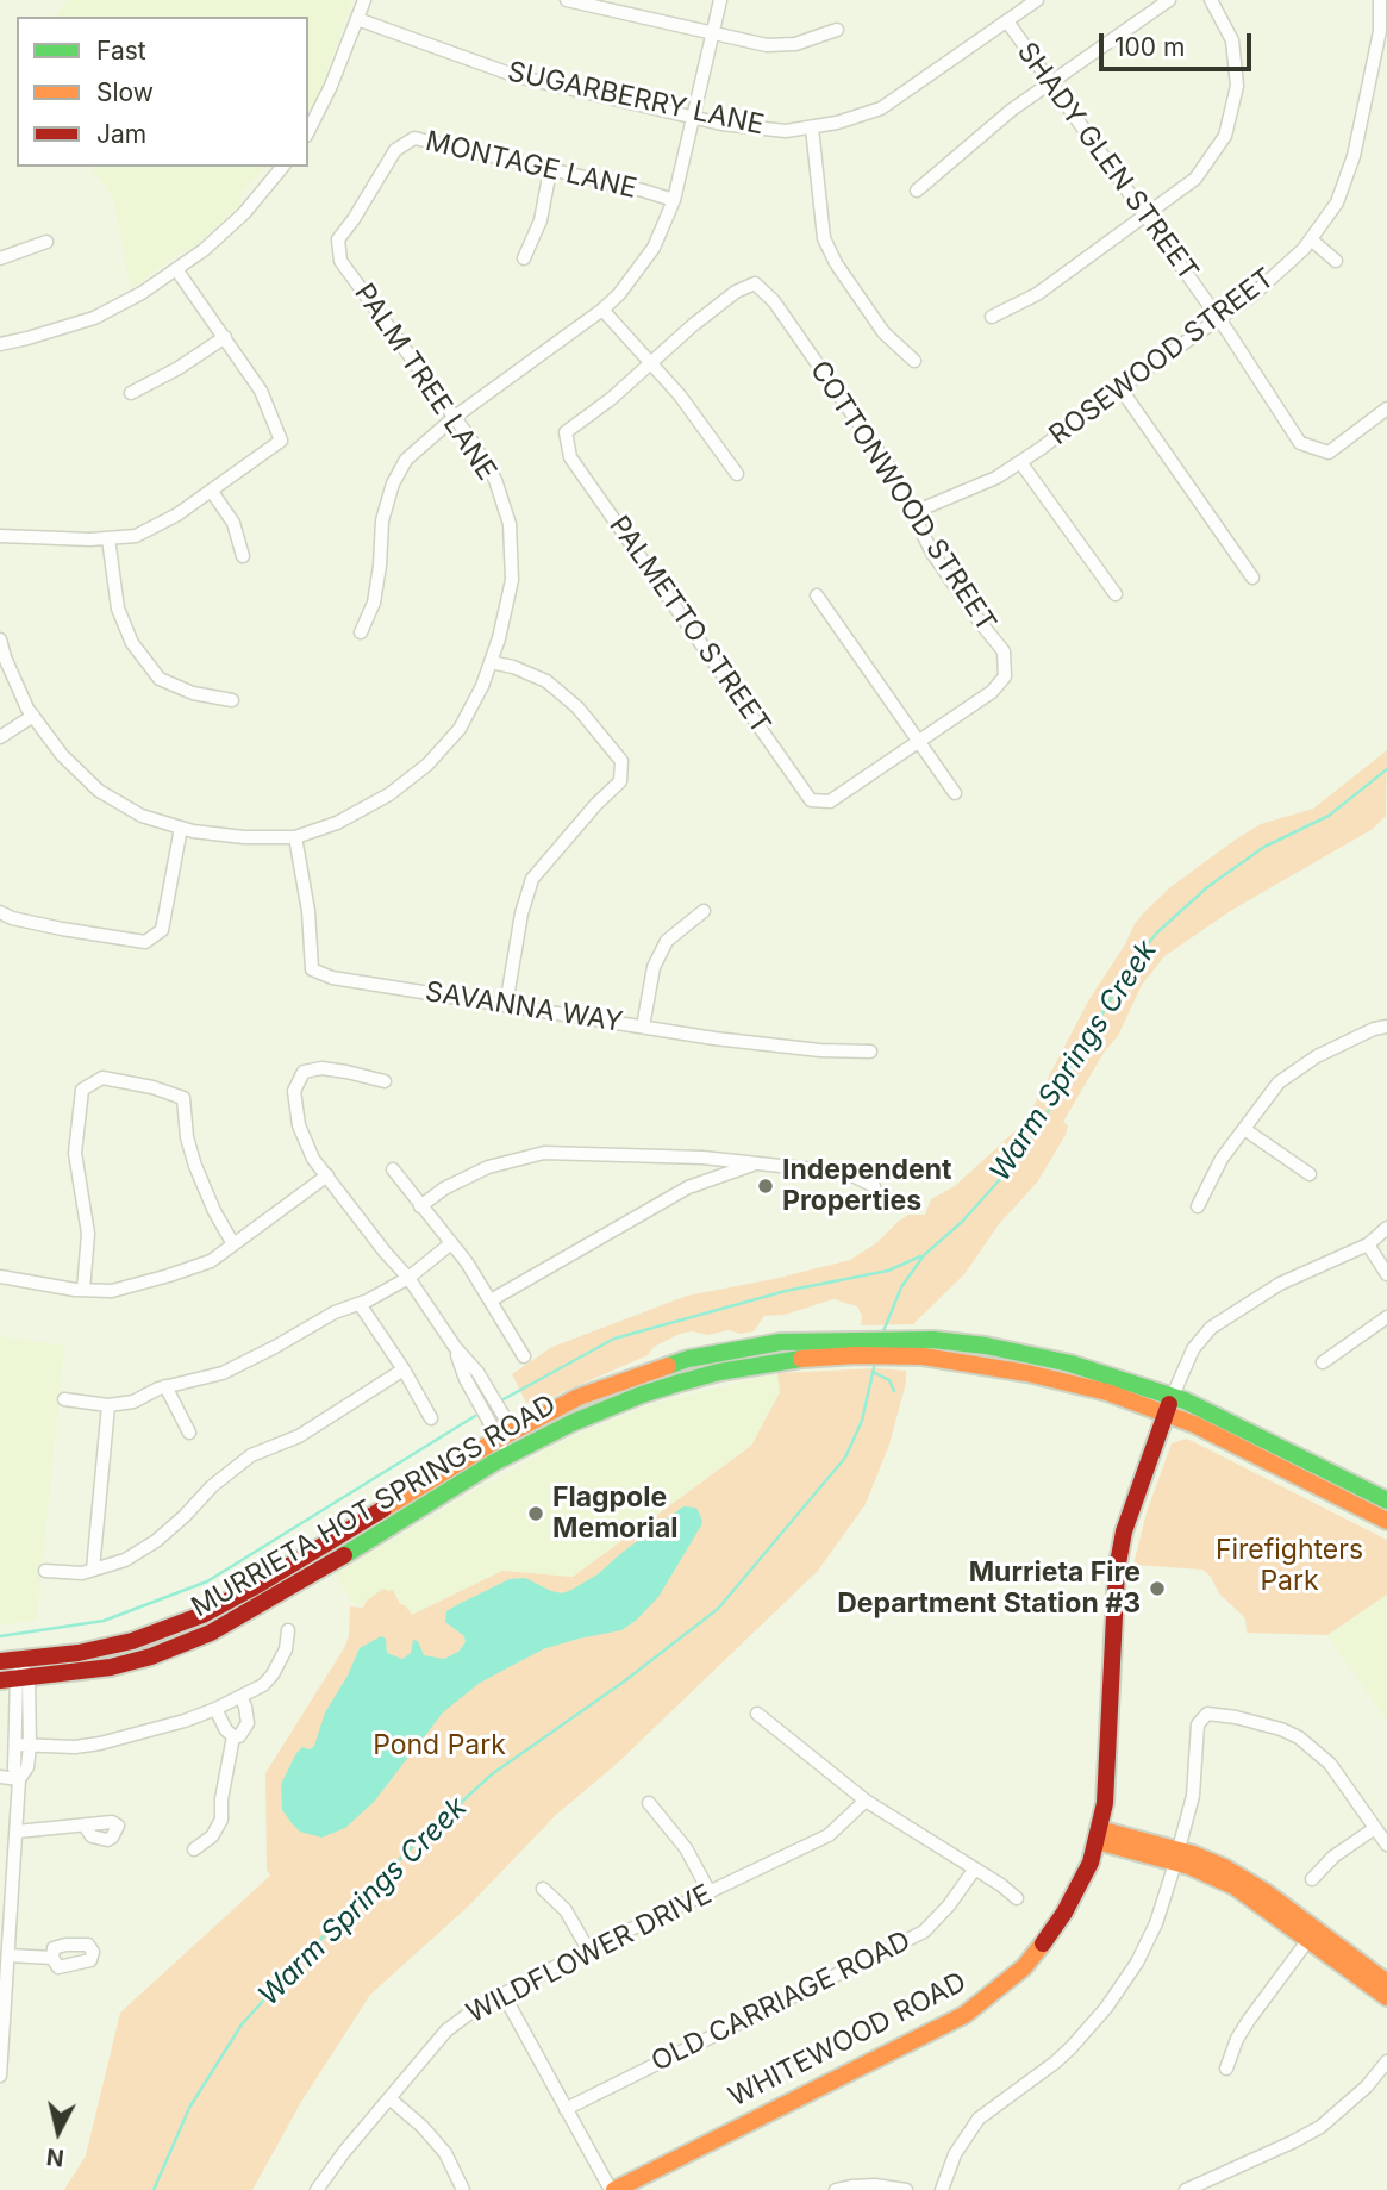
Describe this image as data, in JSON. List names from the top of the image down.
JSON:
{
  "streets": {
    "main road": ["MURRIETA HOT SPRINGS ROAD", "WHITEWOOD ROAD"],
    "street": [
      "SUGARBERRY LANE",
      "SHADY GLEN STREET",
      "MONTAGE LANE",
      "ROSEWOOD STREET",
      "PALM TREE LANE",
      "COTTONWOOD STREET",
      "PALMETTO STREET",
      "SAVANNA WAY",
      "WILDFLOWER DRIVE",
      "OLD CARRIAGE ROAD"
    ]
  },
  "crossings": [
    ["SUGARBERRY LANE", "SHADY GLEN STREET"],
    ["SHADY GLEN STREET", "ROSEWOOD STREET"],
    ["MONTAGE LANE", "PALM TREE LANE"],
    ["ROSEWOOD STREET", "COTTONWOOD STREET"],
    ["PALM TREE LANE", "SAVANNA WAY"],
    ["COTTONWOOD STREET", "PALMETTO STREET"],
    ["MURRIETA HOT SPRINGS ROAD", "WHITEWOOD ROAD"]
  ],
  "water": ["Warm Springs Creek"],
  "parks": ["Firefighters Park", "Pond Park"],
  "places": ["Independent Properties", "Flagpole Memorial", "Murrieta Fire Department Station #3"],
  "legend": ["Fast", "Slow", "Jam"],
  "scale_bar": "100 m",
  "north": "bottom"
}
